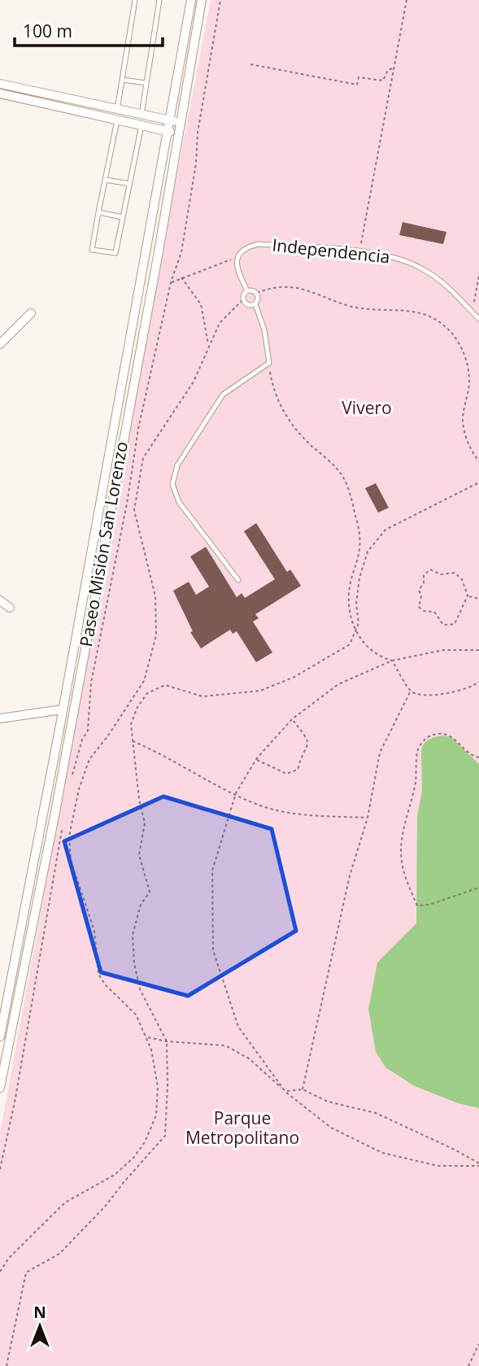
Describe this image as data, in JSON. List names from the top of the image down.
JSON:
{
  "streets": {
    "street": ["Paseo Misión San Lorenzo"],
    "lane": ["Independencia"]
  },
  "parks": ["Vivero", "Parque Metropolitano"],
  "scale_bar": "100 m",
  "north": "top"
}
